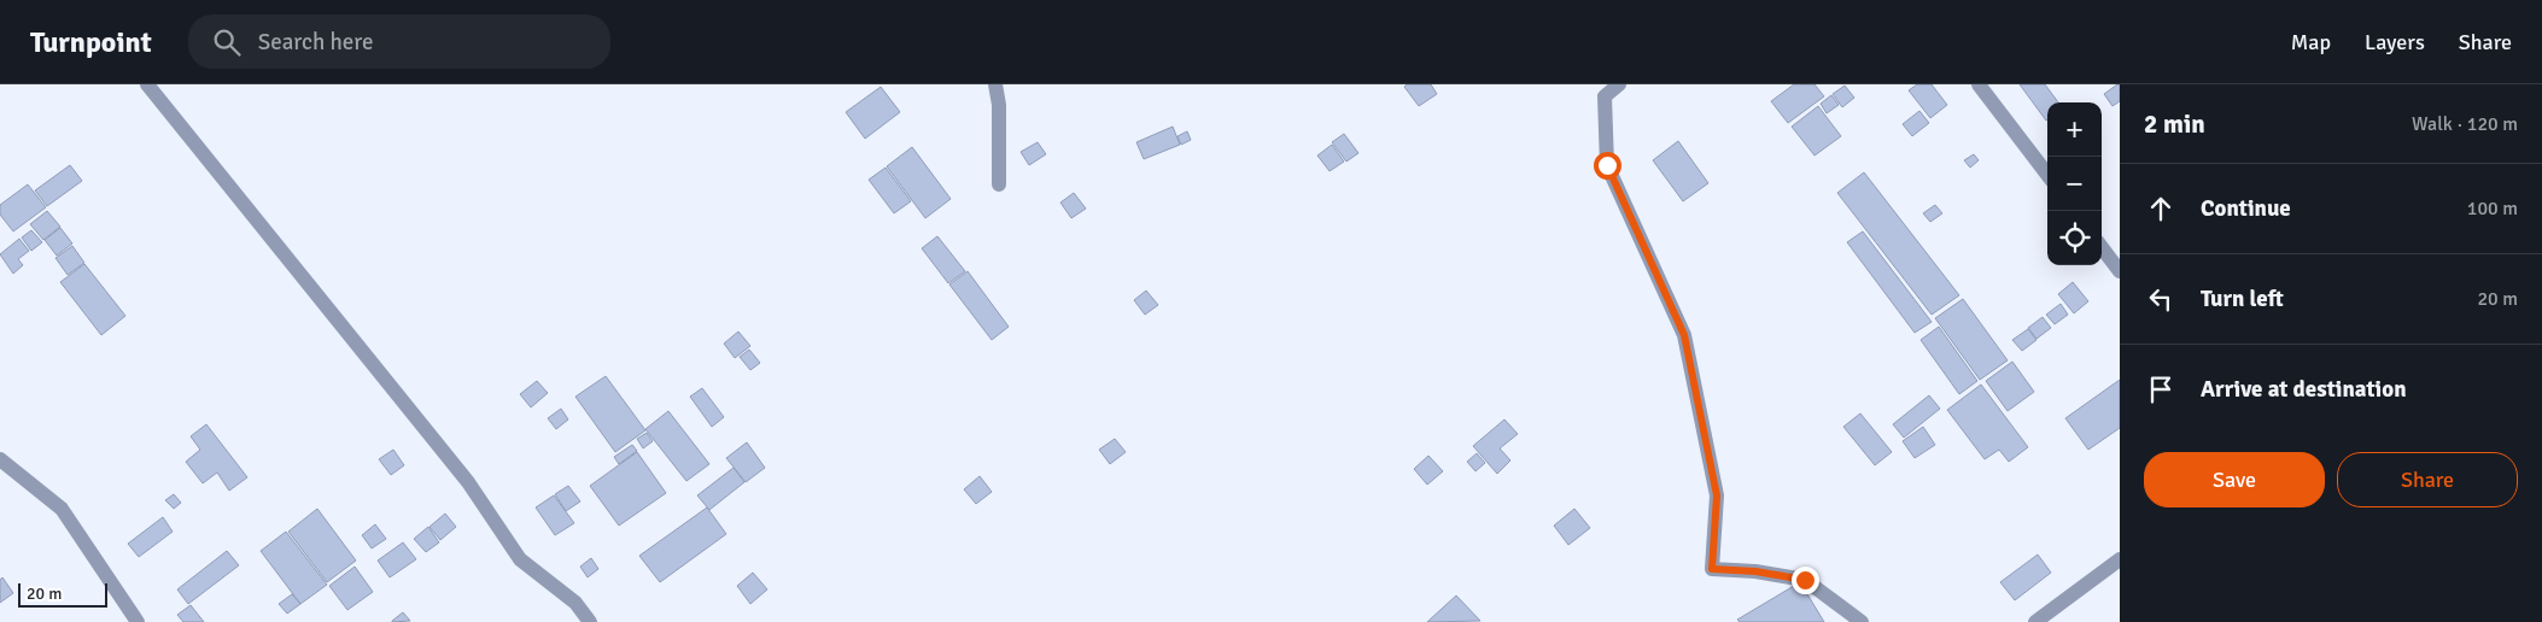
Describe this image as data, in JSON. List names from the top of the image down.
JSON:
{
  "scale_bar": "20 m",
  "page": {
    "header": "Turnpoint",
    "search": "Search here",
    "nav": ["Map", "Layers", "Share"],
    "heading": ["2 min", "Walk · 120 m"],
    "map_buttons": ["+", "−"],
    "list": [
      ["Continue", "100 m"],
      ["Turn left", "20 m"],
      "Arrive at destination"
    ],
    "buttons": ["Save", "Share"],
    "scale": "20 m"
  }
}
